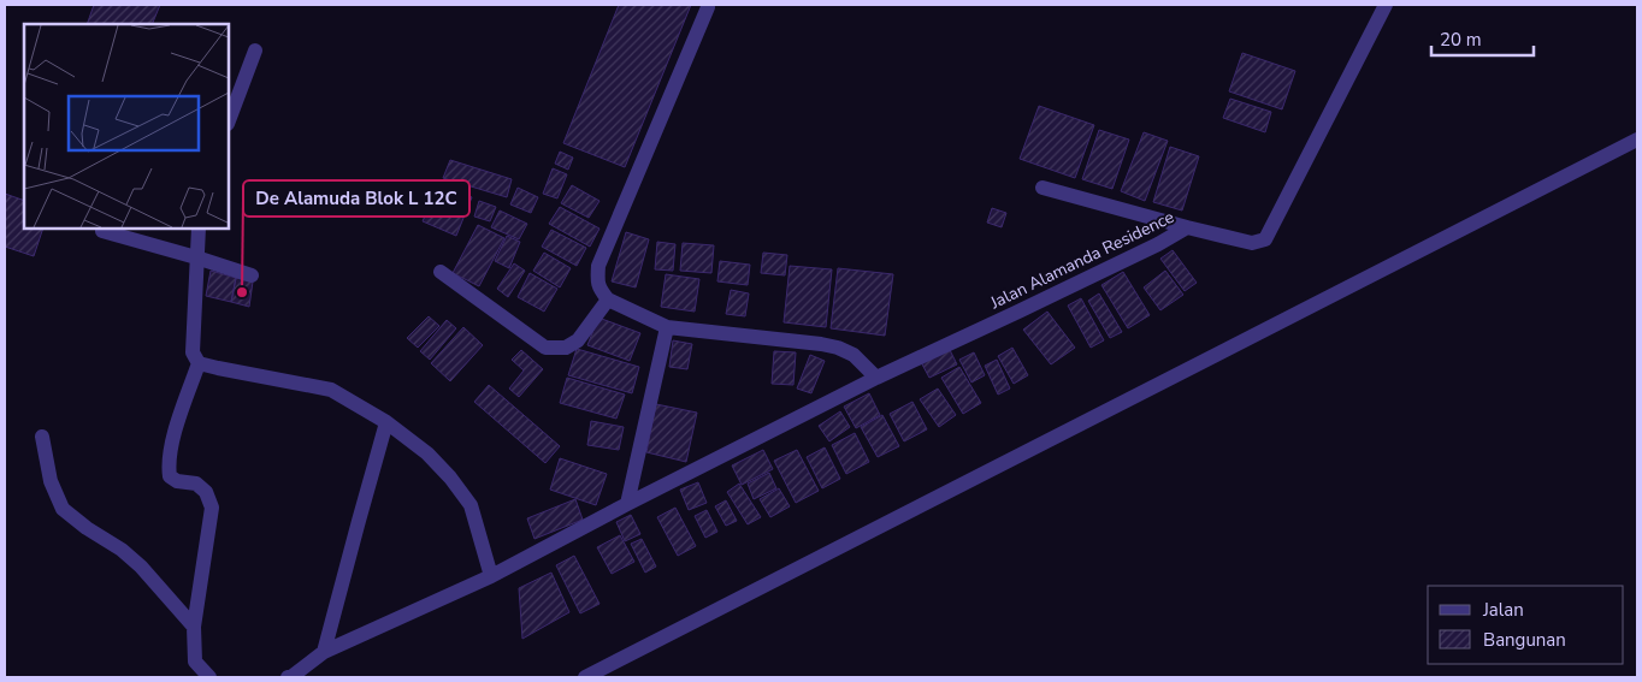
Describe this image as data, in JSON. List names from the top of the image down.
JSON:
{
  "streets": {
    "street": ["Jalan Alamanda Residence"]
  },
  "places": ["De Alamuda Blok L 12C"],
  "legend": ["Jalan", "Bangunan"],
  "scale_bar": "20 m"
}
